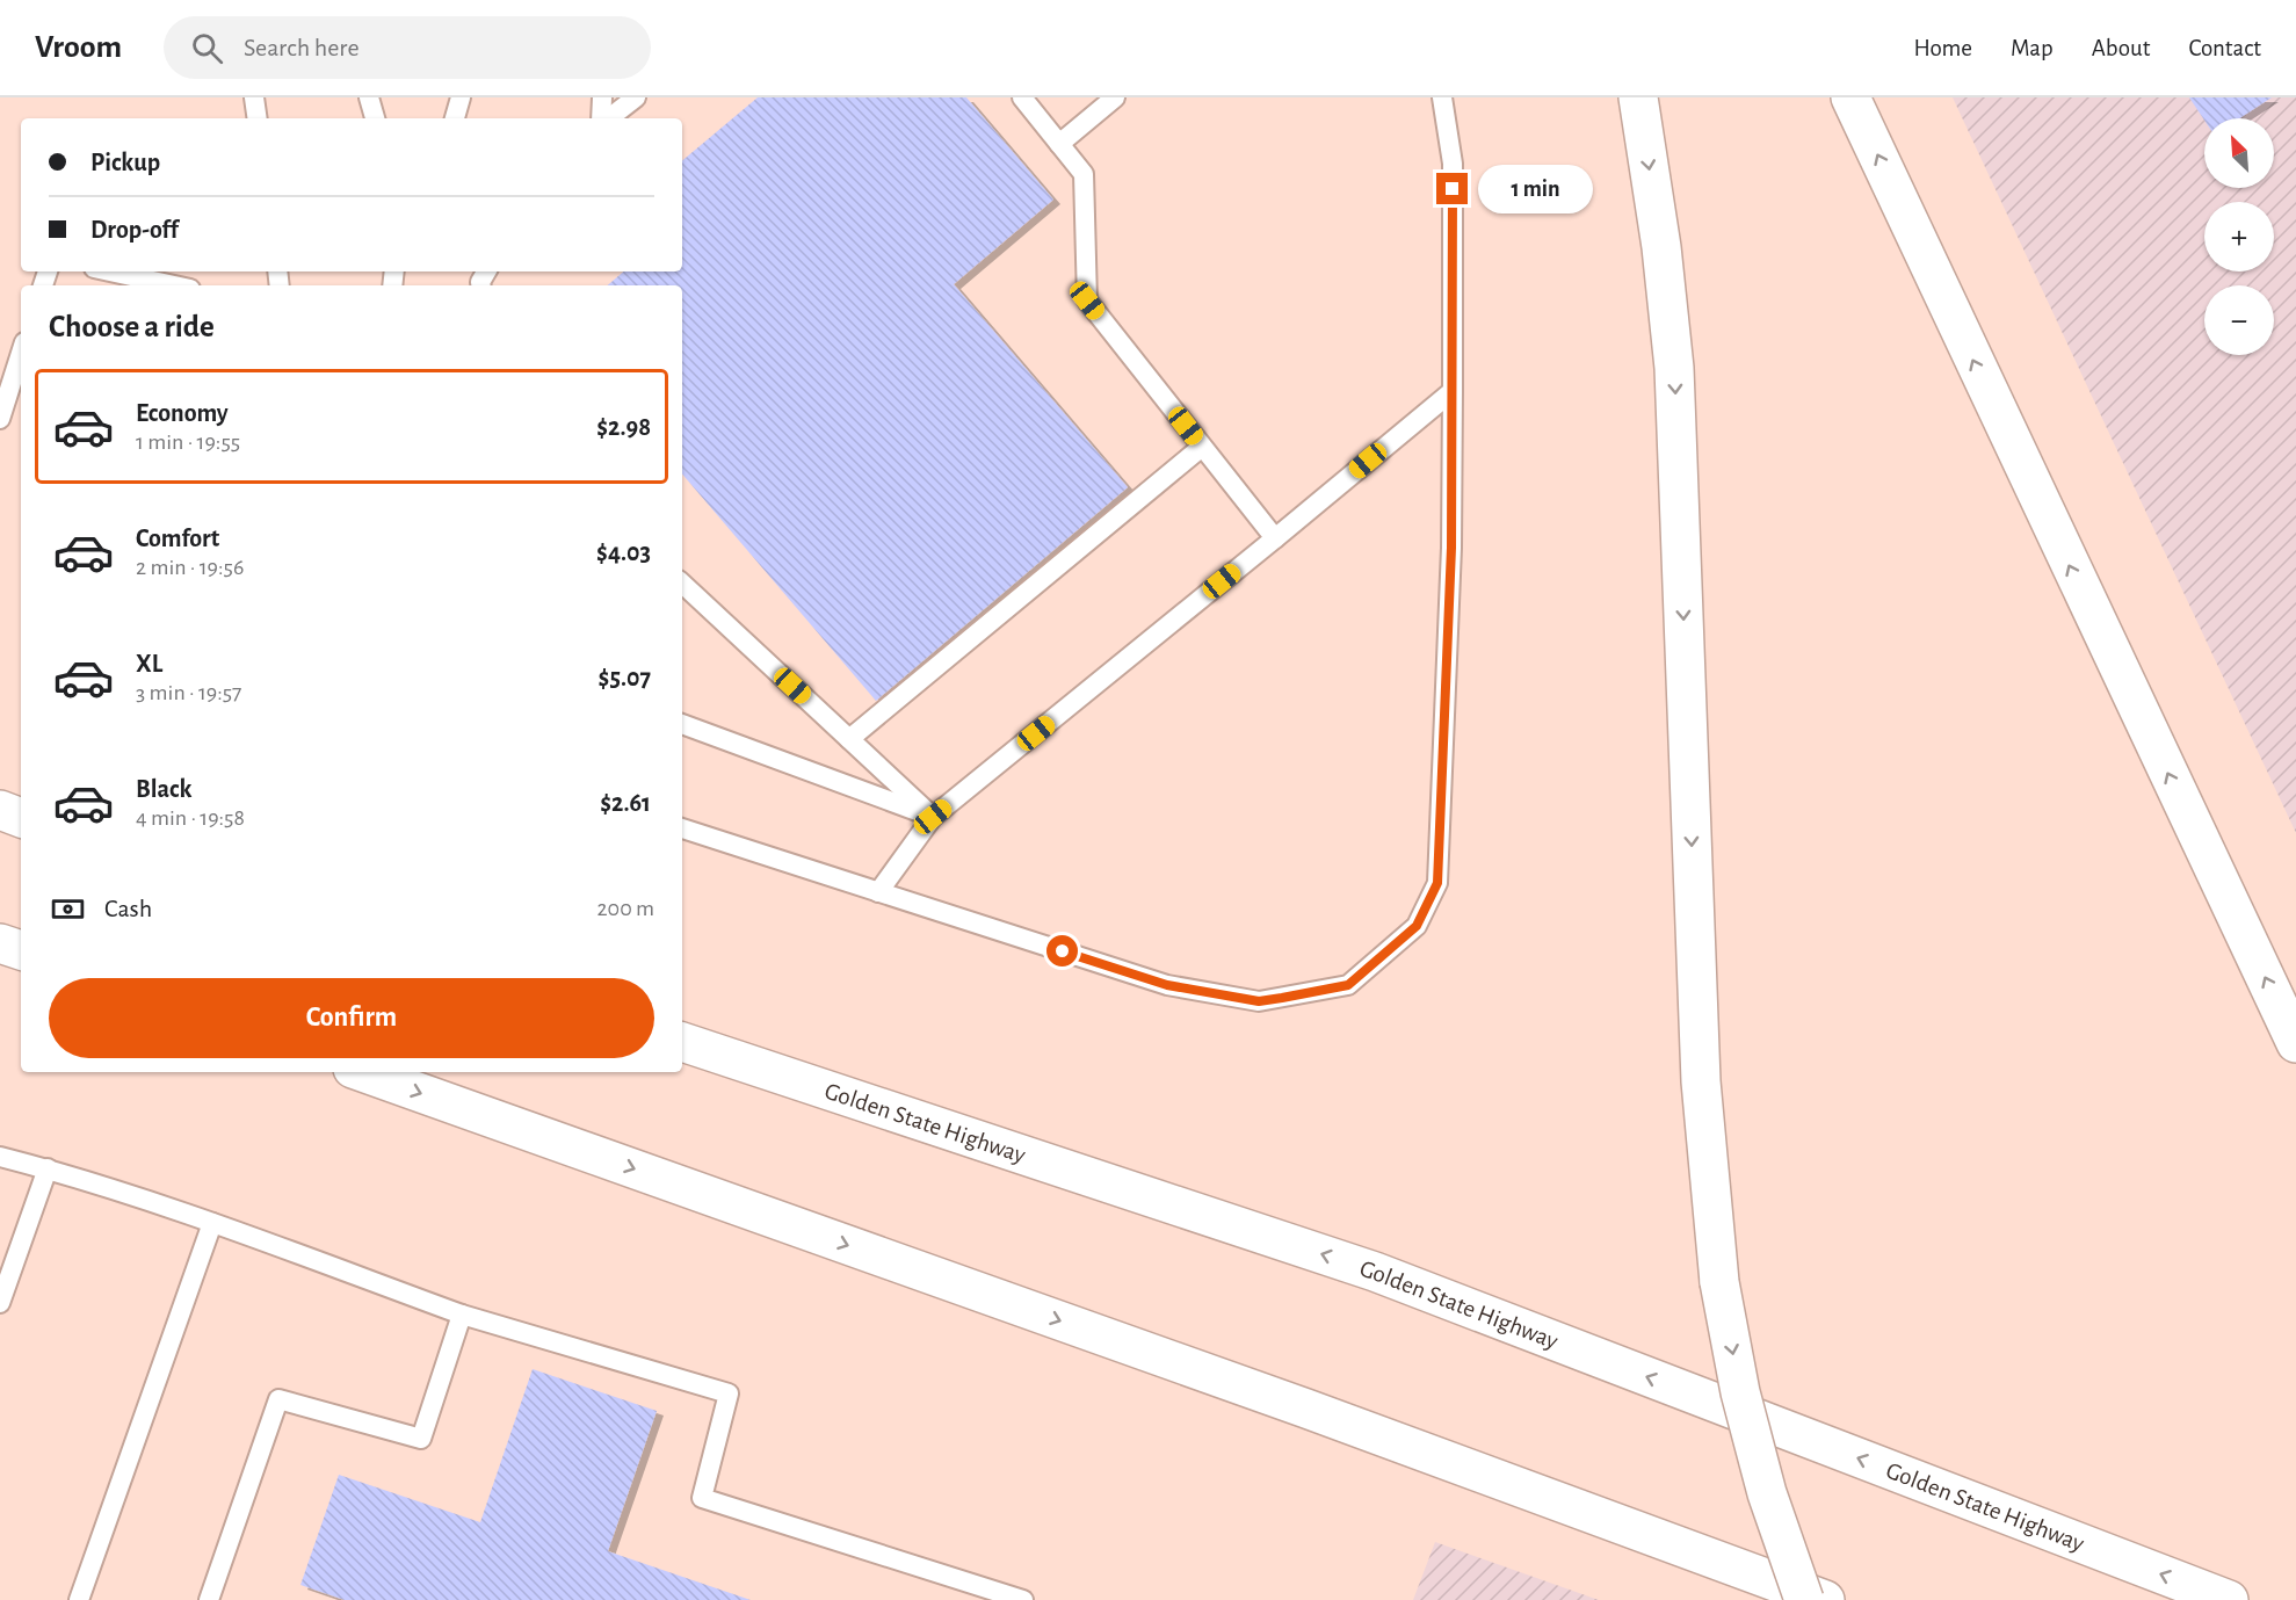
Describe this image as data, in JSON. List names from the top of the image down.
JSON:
{
  "streets": {
    "highway": ["Golden State Highway"]
  },
  "north": "top left",
  "page": {
    "header": "Vroom",
    "search": "Search here",
    "nav": [
      "Home",
      "Map",
      "About",
      "Contact"
    ],
    "map_buttons": ["+", "−"],
    "banner": ["Pickup", "Drop-off"],
    "bubble": "1 min",
    "heading": "Choose a ride",
    "list": [
      {
        "name": "Economy",
        "note": "1 min · 19:55",
        "value": "$2.98"
      },
      {
        "name": "Comfort",
        "note": "2 min · 19:56",
        "value": "$4.03"
      },
      {
        "name": "XL",
        "note": "3 min · 19:57",
        "value": "$5.07"
      },
      {
        "name": "Black",
        "note": "4 min · 19:58",
        "value": "$2.61"
      }
    ],
    "pay": ["Cash", "200 m"],
    "buttons": "Confirm"
  }
}
